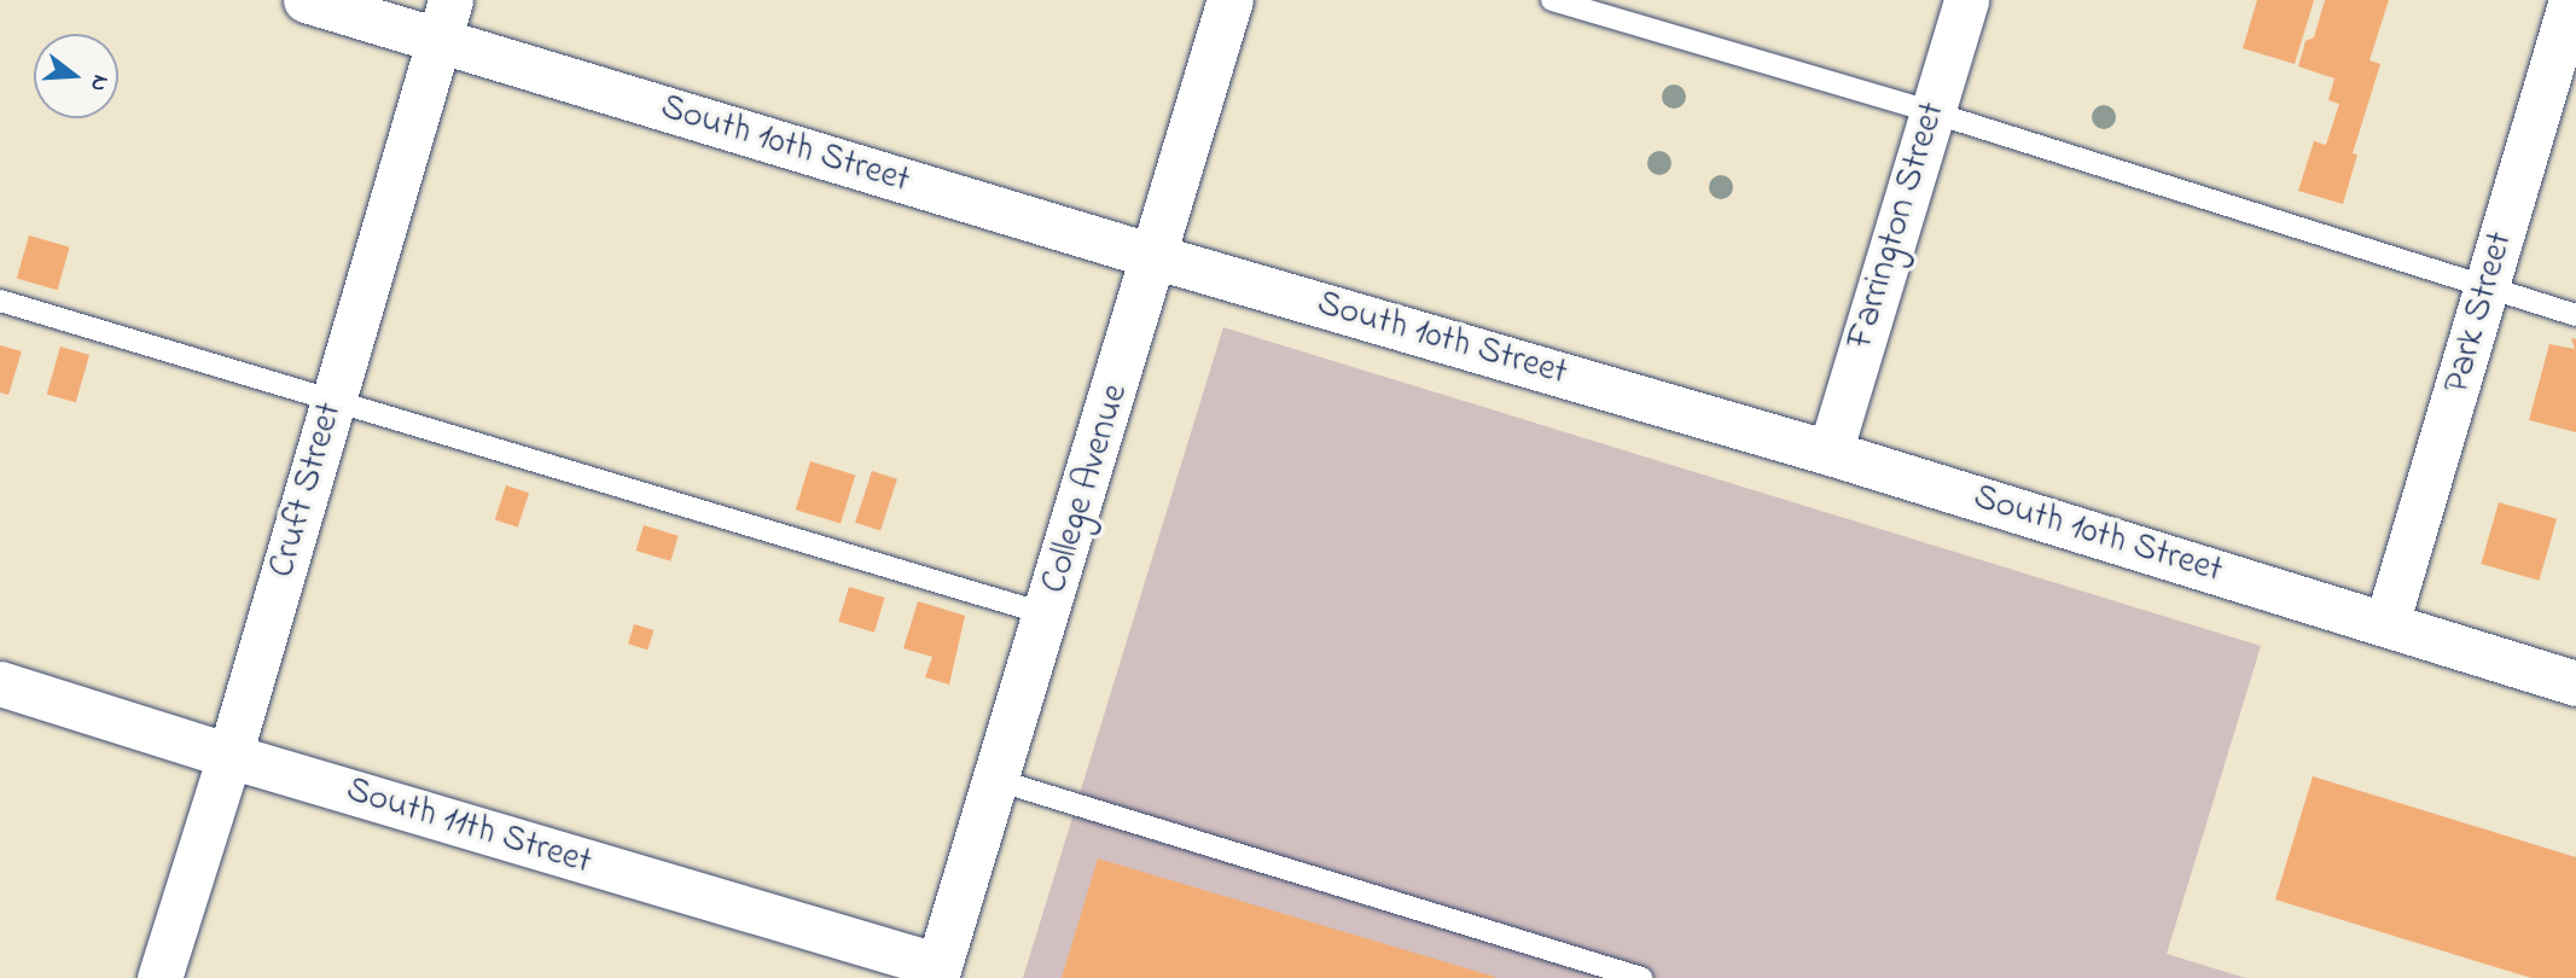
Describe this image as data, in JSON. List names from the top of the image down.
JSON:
{
  "streets": {
    "street": [
      "South 10th Street",
      "Farrington Street",
      "Park Street",
      "College Avenue",
      "Cruft Street",
      "South 11th Street"
    ]
  },
  "crossings": [
    ["South 10th Street", "Farrington Street"],
    ["South 10th Street", "Park Street"],
    ["South 10th Street", "College Avenue"],
    ["South 10th Street", "Cruft Street"],
    ["College Avenue", "South 11th Street"],
    ["Cruft Street", "South 11th Street"]
  ],
  "north": "right"
}
